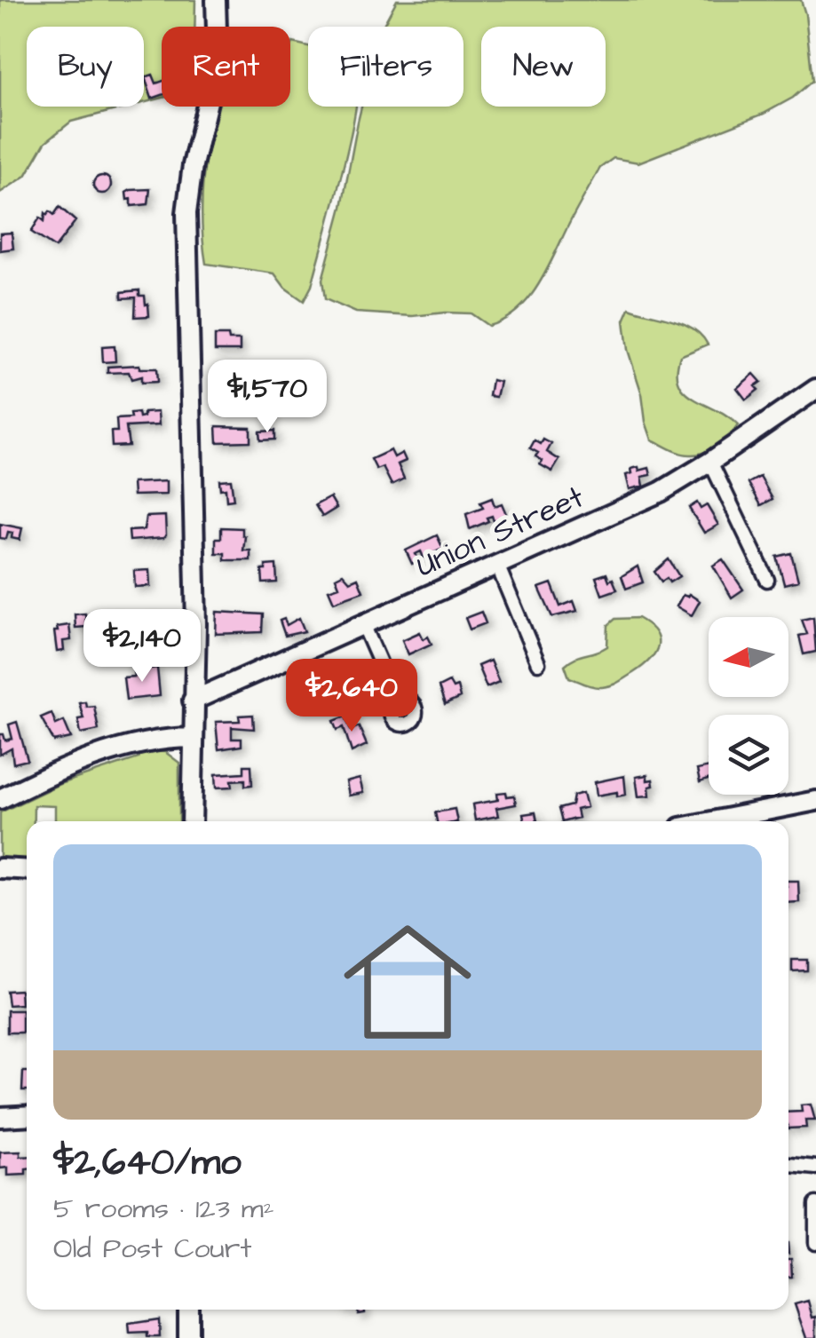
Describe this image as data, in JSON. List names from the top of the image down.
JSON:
{
  "streets": {
    "main road": ["Union Street"]
  },
  "north": "left",
  "page": {
    "chip": [
      "Buy",
      "Rent",
      "Filters",
      "New"
    ],
    "price": ["$1,570", "$2,140", "$2,640"],
    "list": [
      {
        "name": "$2,640/mo",
        "note": "5 rooms · 123 m² · Old Post Court"
      }
    ]
  }
}
